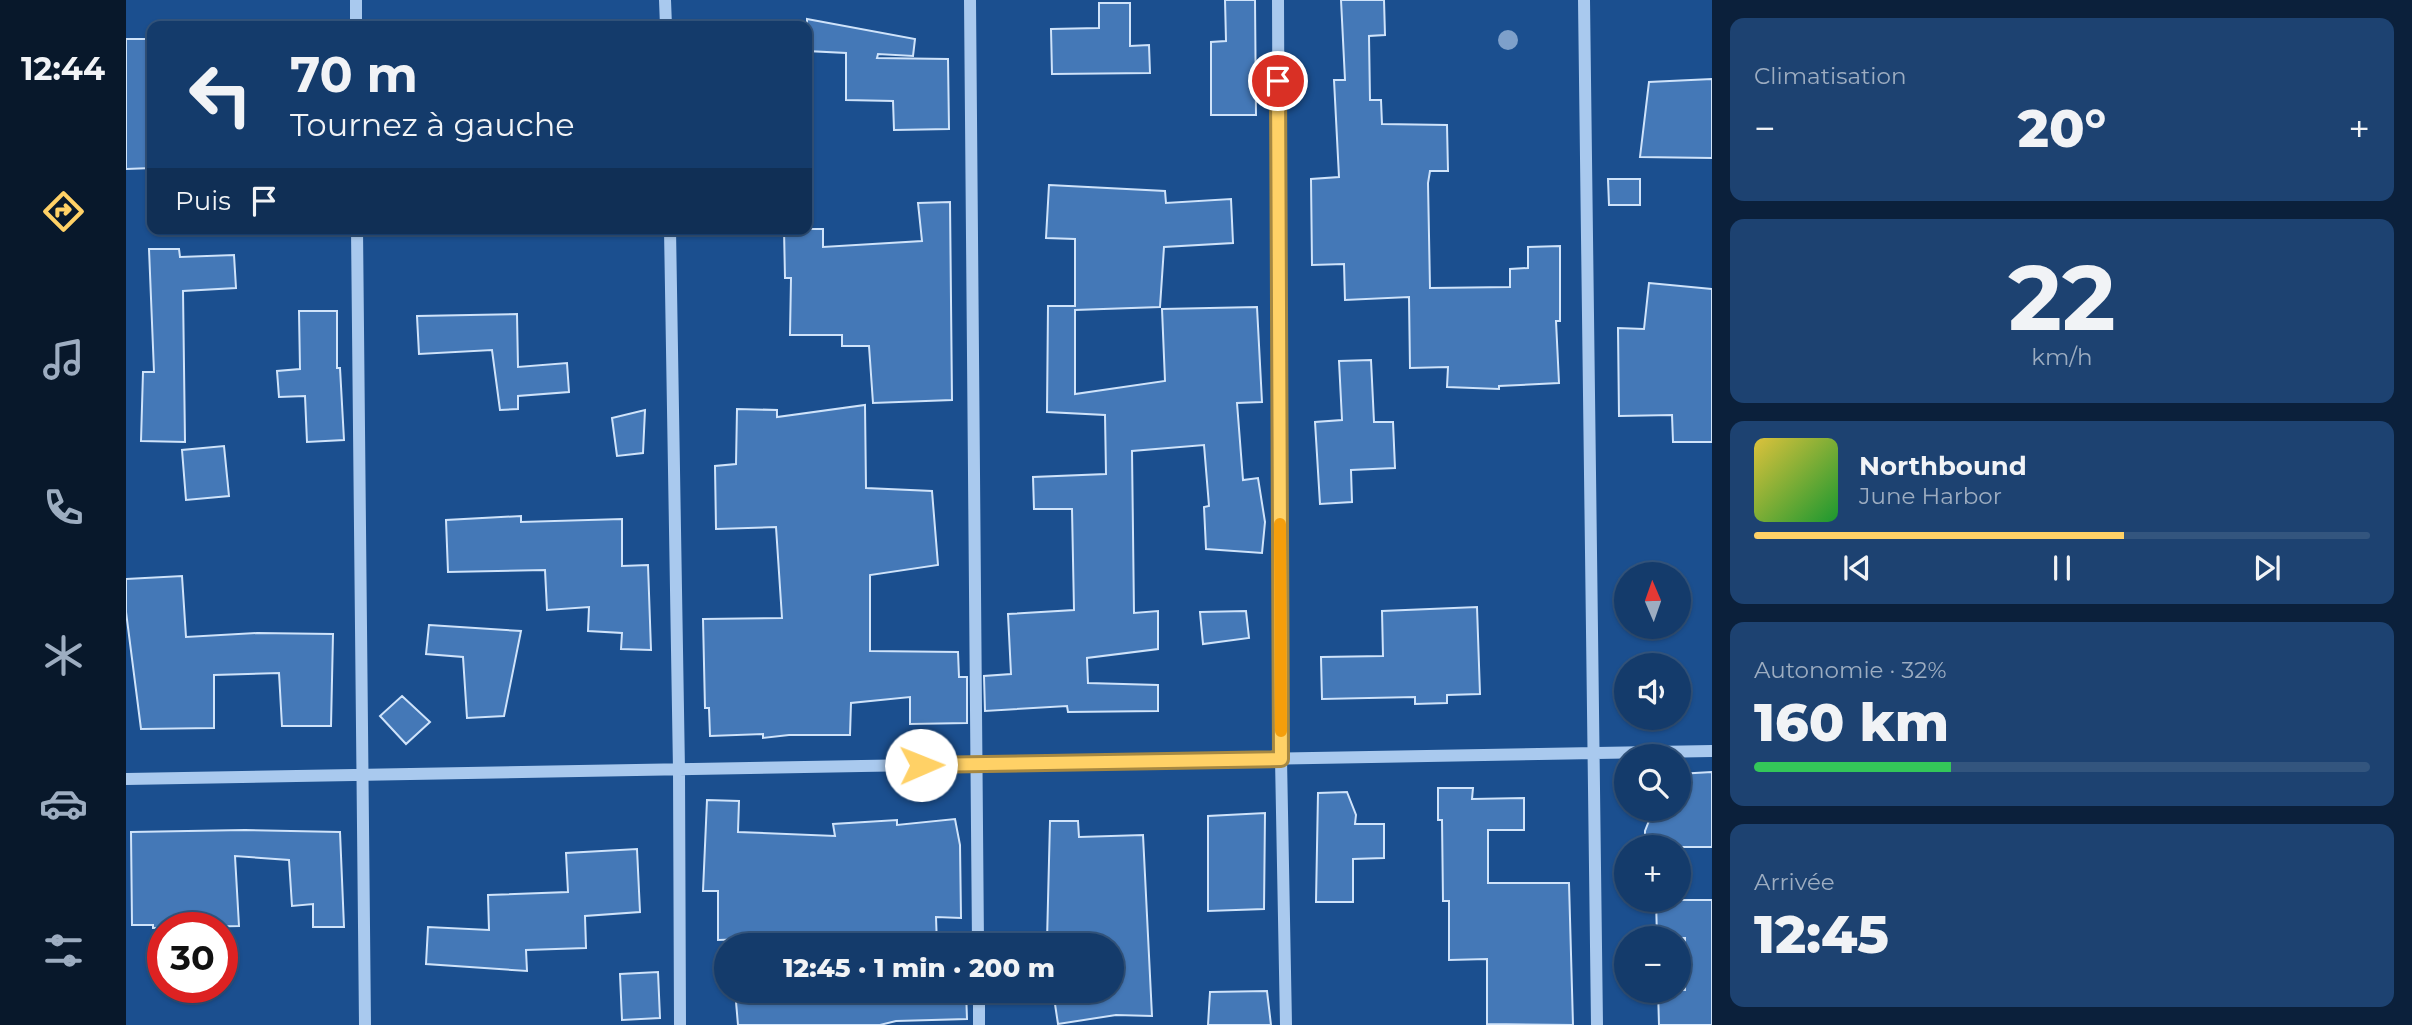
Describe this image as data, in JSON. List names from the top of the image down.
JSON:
{
  "north": "top",
  "page": {
    "tabs": "12:44",
    "tile": [
      "Climatisation",
      ["22", "km/h"],
      ["Autonomie · 32%", "160 km"],
      ["Arrivée", "12:45"]
    ],
    "turn": ["70 m", "Tournez à gauche"],
    "heat": ["−", "20°", "+"],
    "then": "Puis",
    "song": ["Northbound", "June Harbor"],
    "map_buttons": ["+", "−"],
    "limit": "30",
    "trip": "12:45 · 1 min · 200 m"
  }
}
